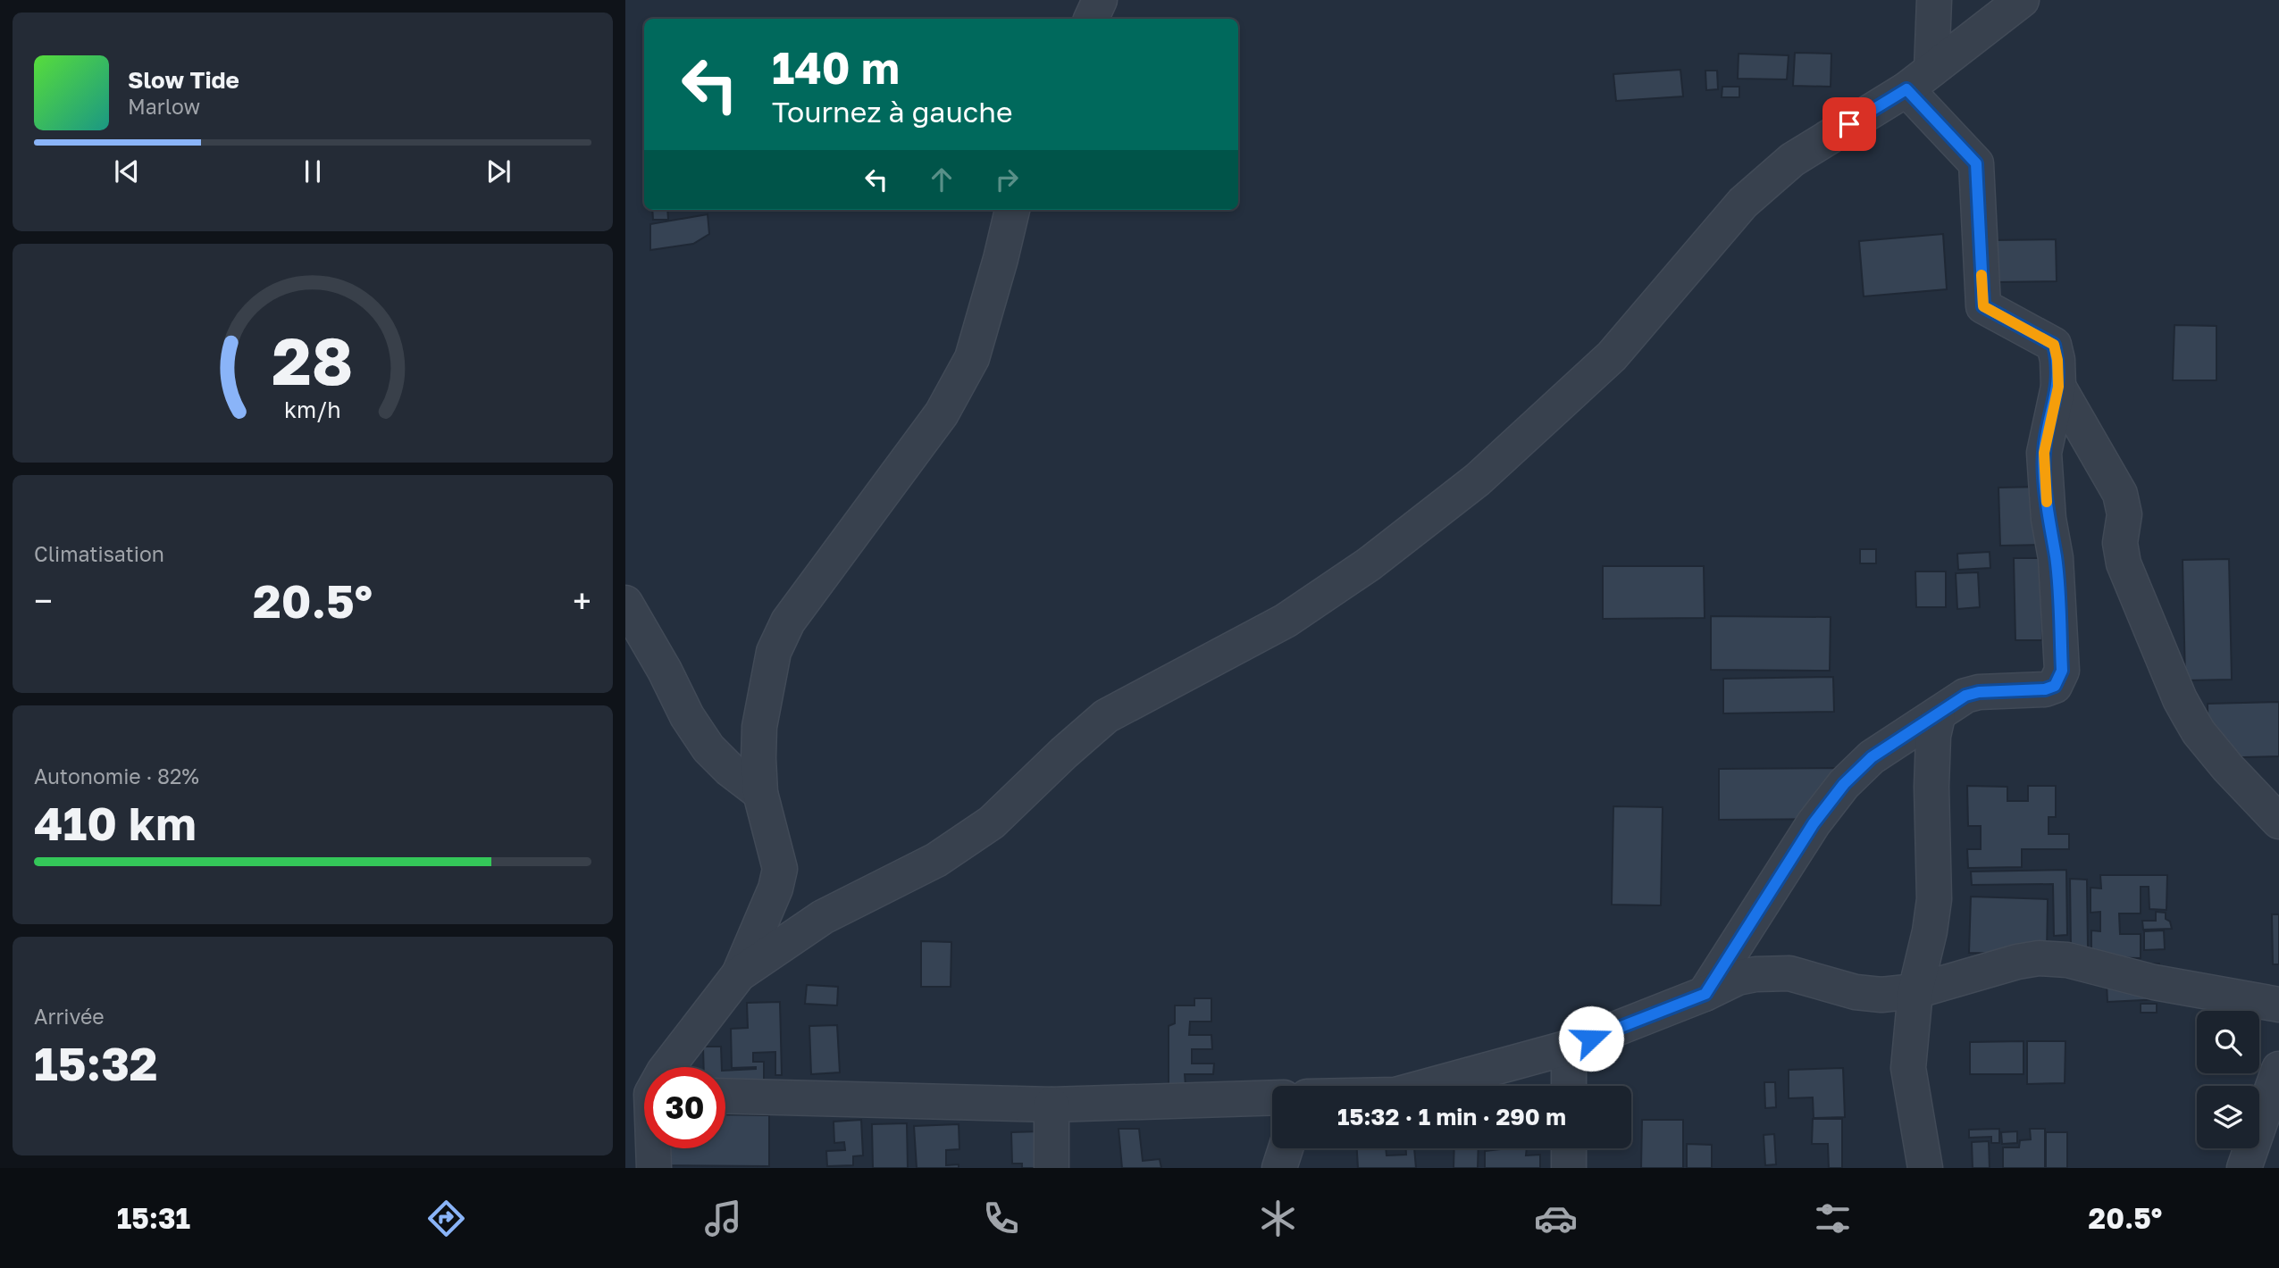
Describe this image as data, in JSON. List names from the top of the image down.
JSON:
{
  "page": {
    "turn": ["140 m", "Tournez à gauche"],
    "song": ["Slow Tide", "Marlow"],
    "tile": [
      "Climatisation",
      ["Autonomie · 82%", "410 km"],
      ["Arrivée", "15:32"]
    ],
    "heat": ["−", "20.5°", "+"],
    "limit": "30",
    "trip": "15:32 · 1 min · 290 m",
    "tabs": ["15:31", "20.5°"],
    "gauge": ["28", "km/h"]
  }
}
